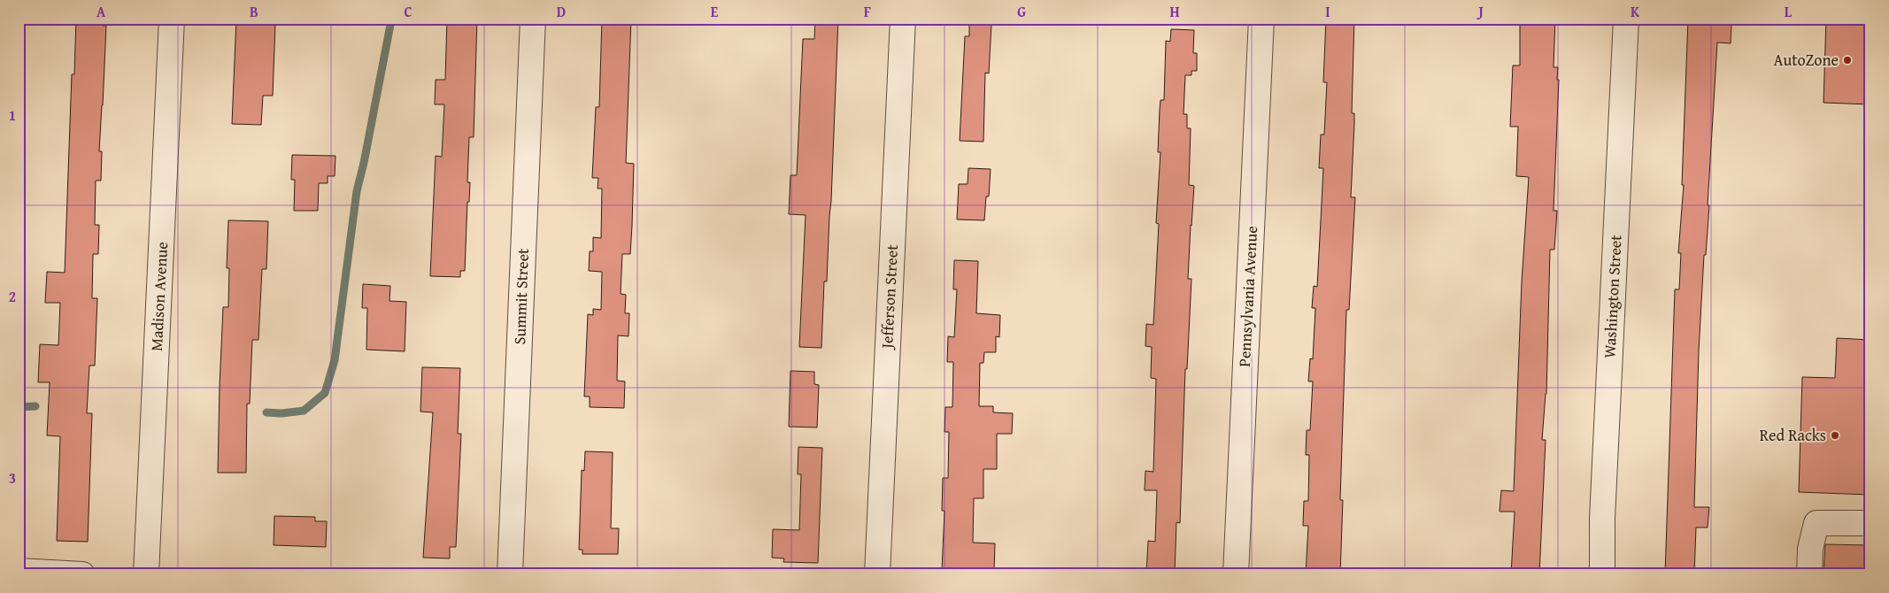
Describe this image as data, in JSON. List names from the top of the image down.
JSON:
{
  "streets": {
    "street": [
      "Madison Avenue",
      "Summit Street",
      "Jefferson Street",
      "Pennsylvania Avenue",
      "Washington Street"
    ]
  },
  "places": ["AutoZone", "Red Racks"],
  "grid": {
    "columns": [
      "A",
      "B",
      "C",
      "D",
      "E",
      "F",
      "G",
      "H",
      "I",
      "J",
      "K",
      "L"
    ],
    "rows": ["1", "2", "3"]
  }
}
